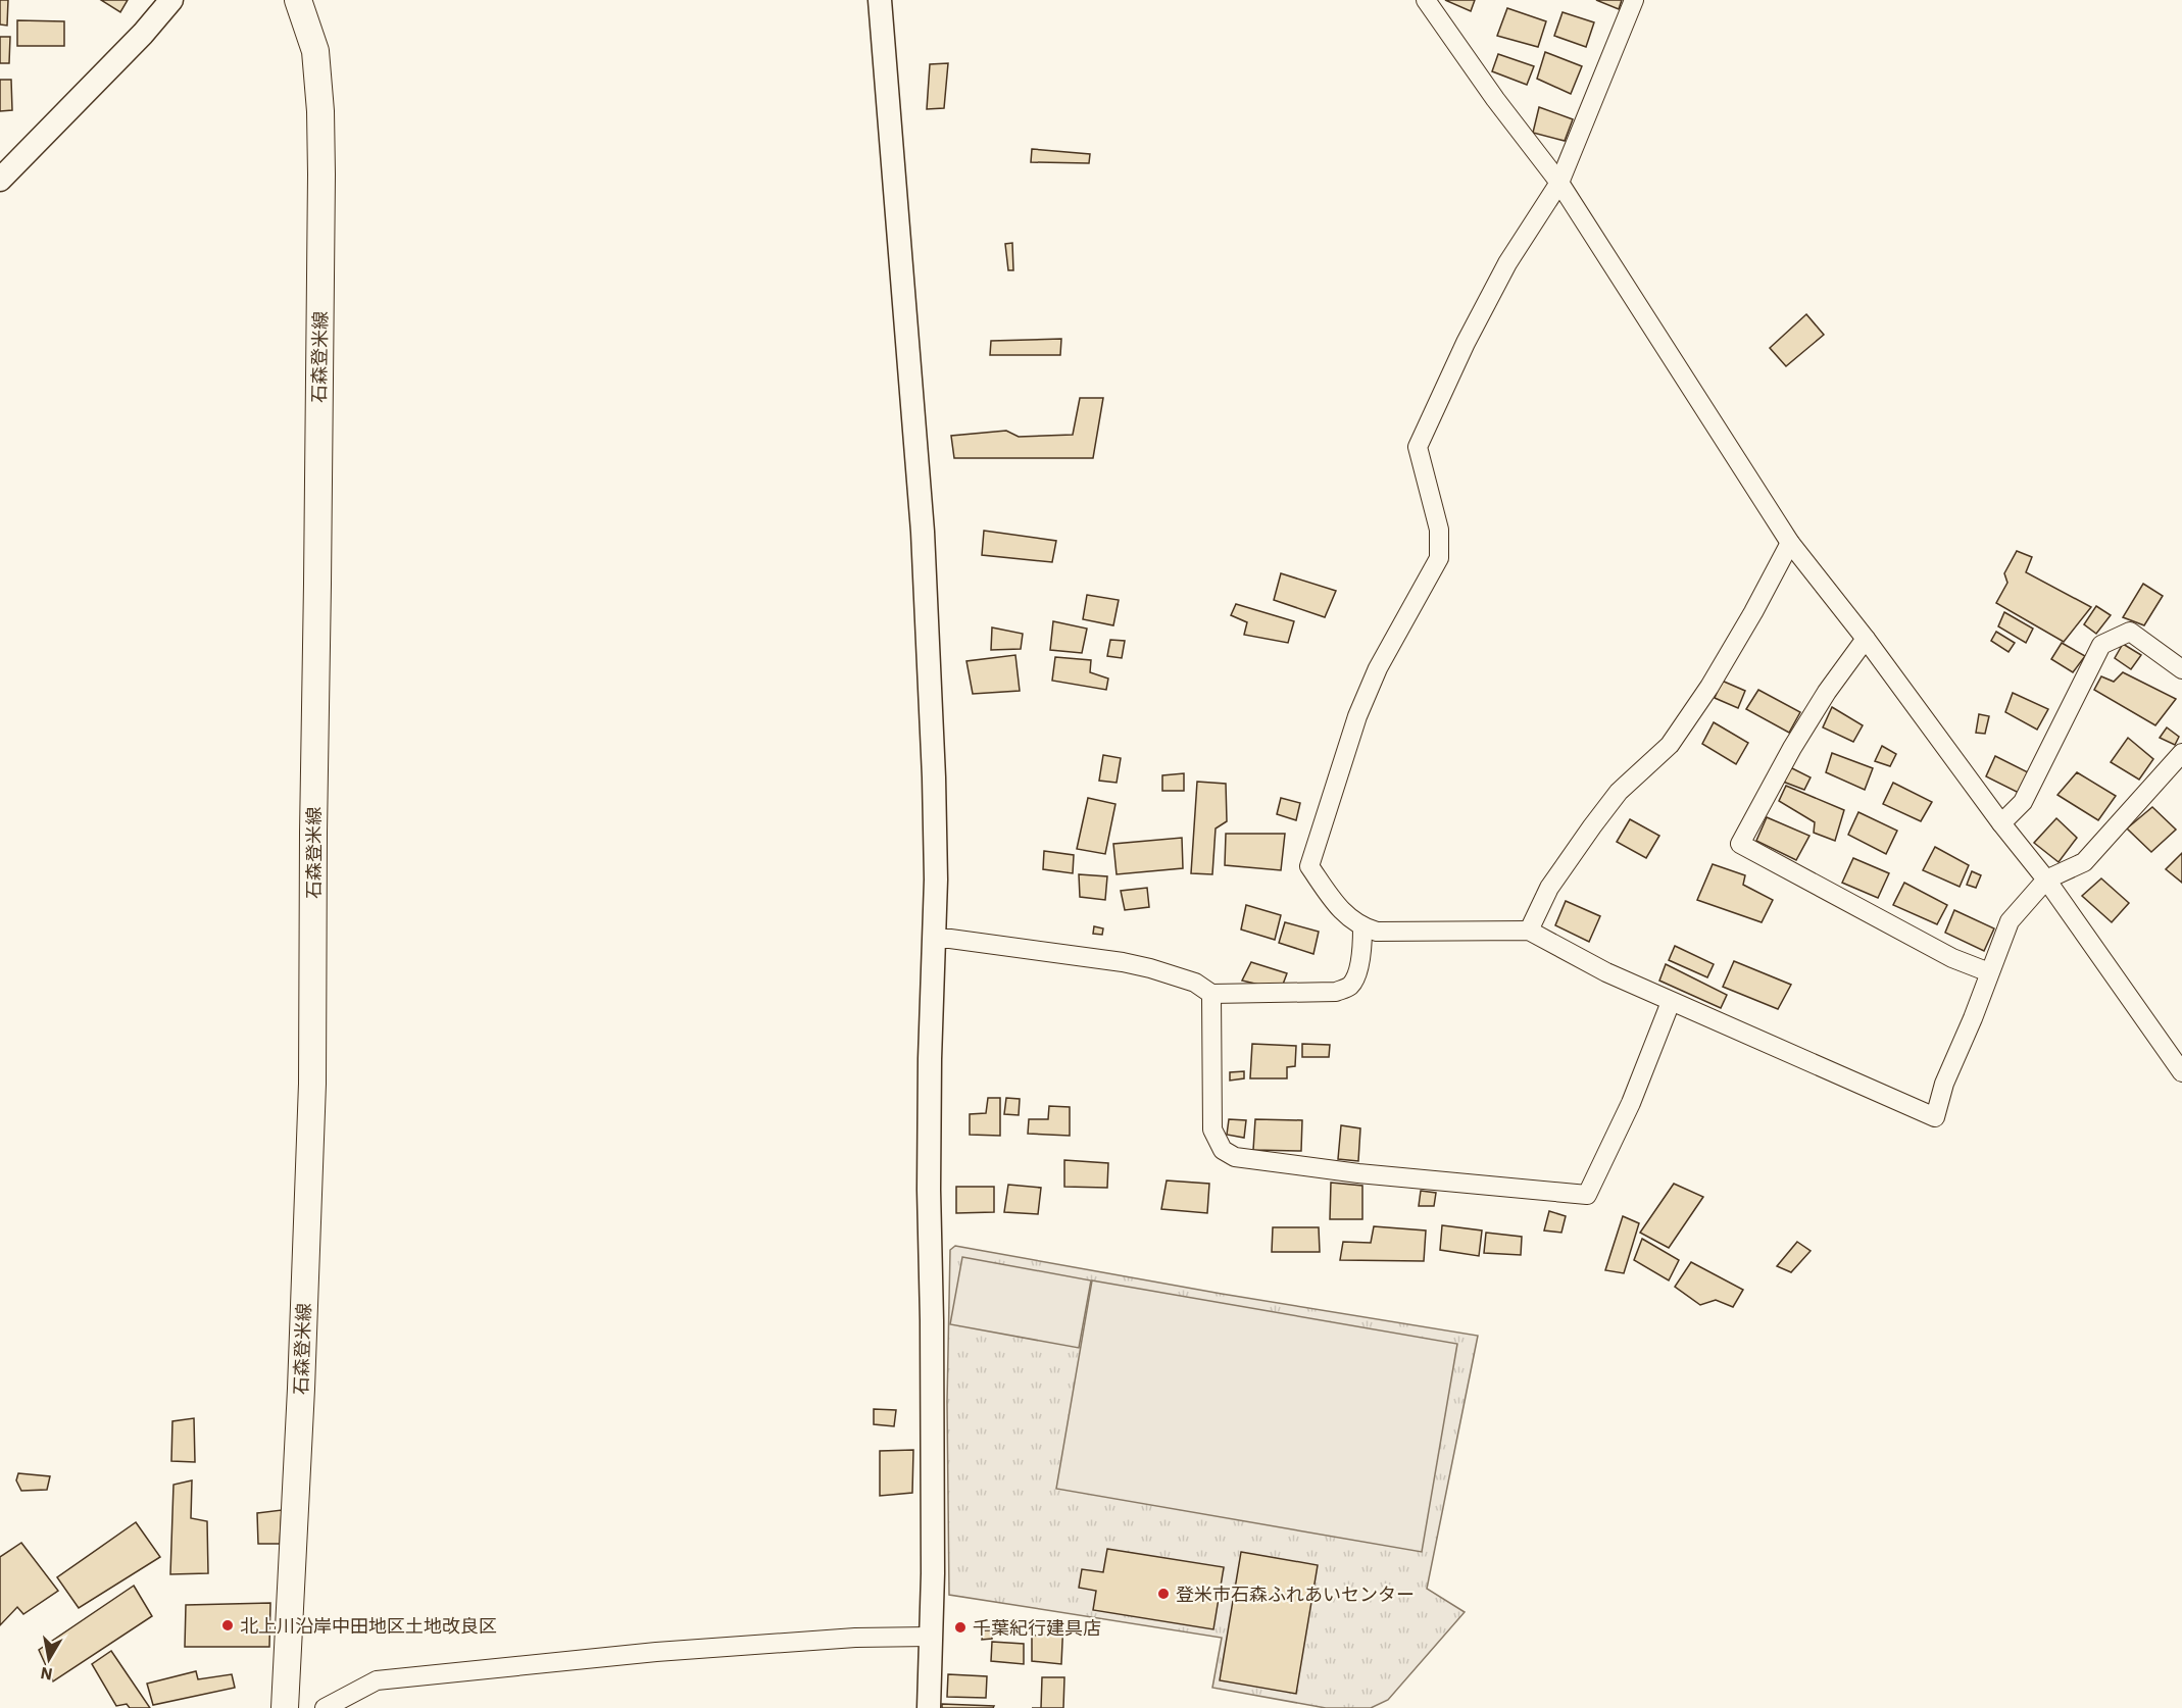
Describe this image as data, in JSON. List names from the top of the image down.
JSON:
{
  "streets": {
    "main road": ["石森登米線"]
  },
  "places": ["登米市石森ふれあいセンター", "北上川沿岸中田地区土地改良区", "千葉紀行建具店"],
  "north": "bottom"
}
